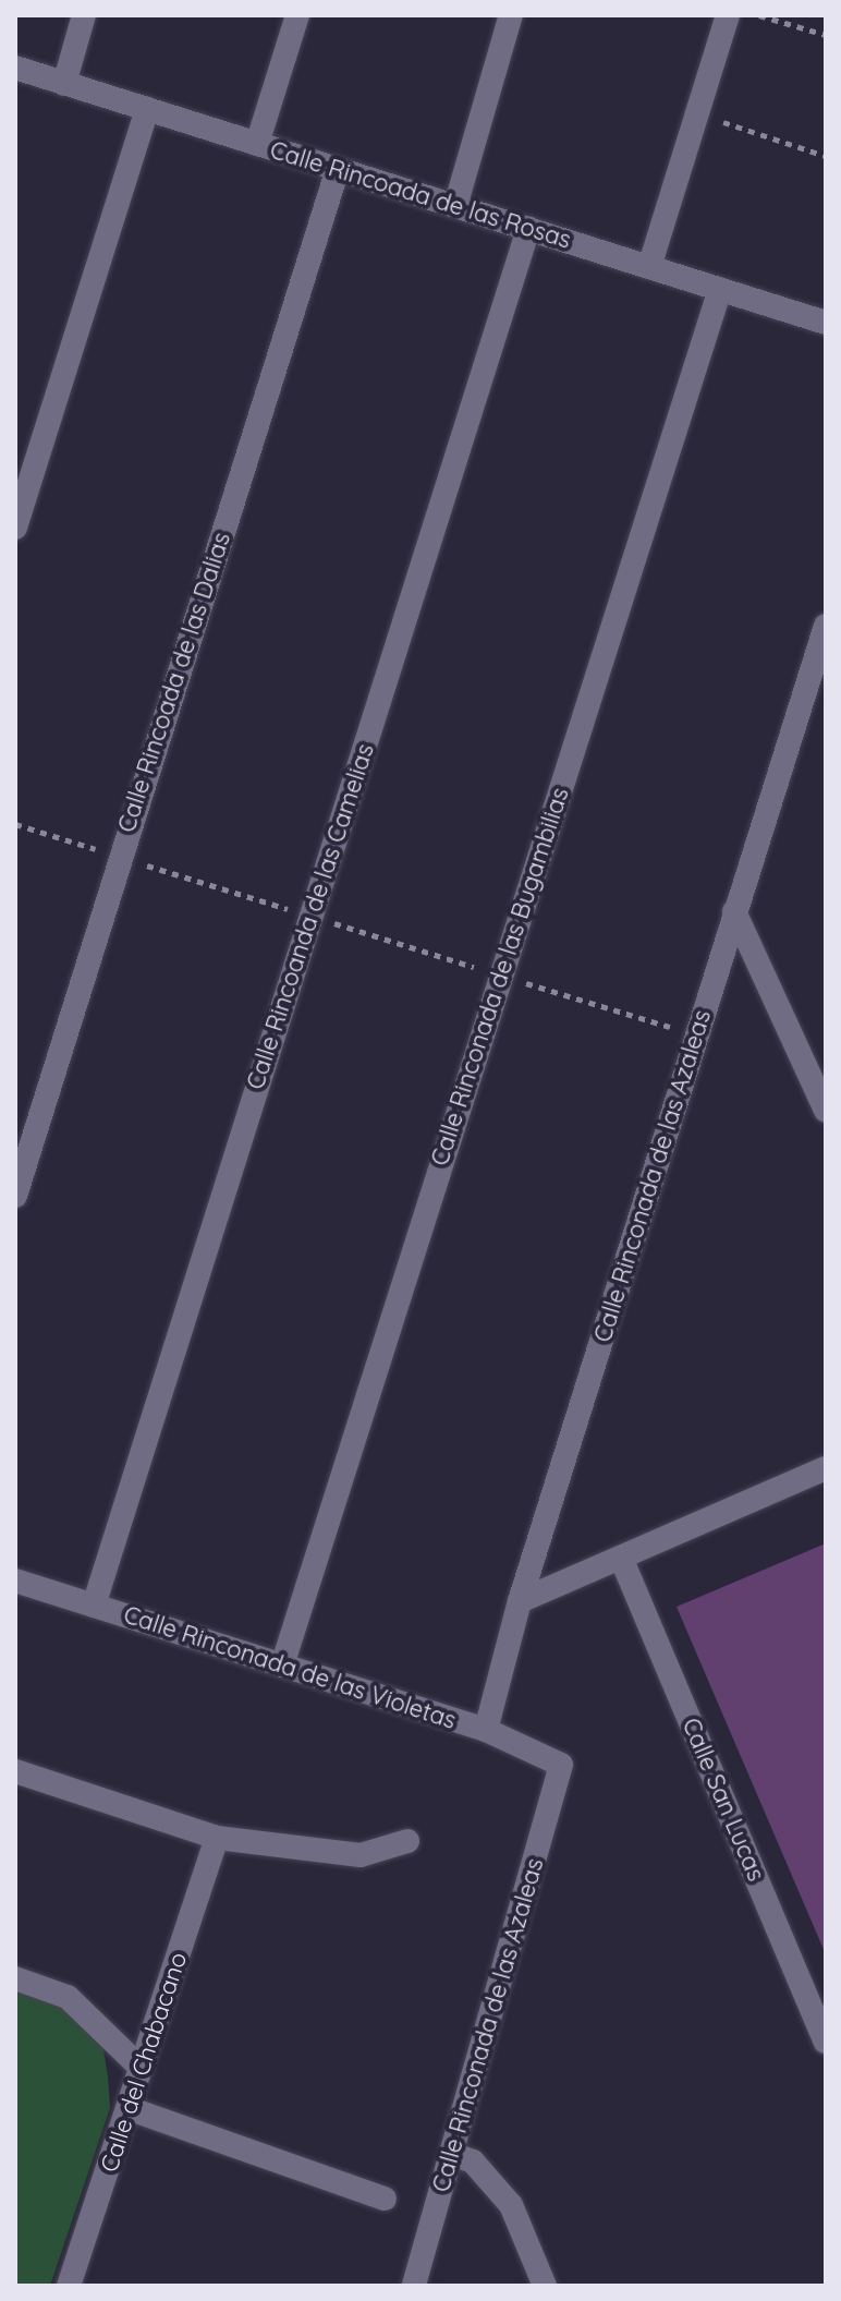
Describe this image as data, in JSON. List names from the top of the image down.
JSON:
{
  "streets": {
    "street": [
      "Calle Rincoada de las Rosas",
      "Calle Rincoada de las Dalias",
      "Calle Rincoanda de las Camelias",
      "Calle Rinconada de las Bugambilias",
      "Calle Rinconada de las Azaleas",
      "Calle Rinconada de las Violetas",
      "Calle San Lucas",
      "Calle del Chabacano"
    ]
  },
  "crossings": [
    ["Calle Rincoada de las Rosas", "Calle Rincoada de las Dalias"],
    ["Calle Rincoada de las Rosas", "Calle Rincoanda de las Camelias"],
    ["Calle Rincoada de las Rosas", "Calle Rinconada de las Bugambilias"],
    ["Calle Rincoanda de las Camelias", "Calle Rinconada de las Violetas"],
    ["Calle Rinconada de las Bugambilias", "Calle Rinconada de las Violetas"],
    ["Calle Rinconada de las Azaleas", "Calle Rinconada de las Violetas"]
  ]
}
